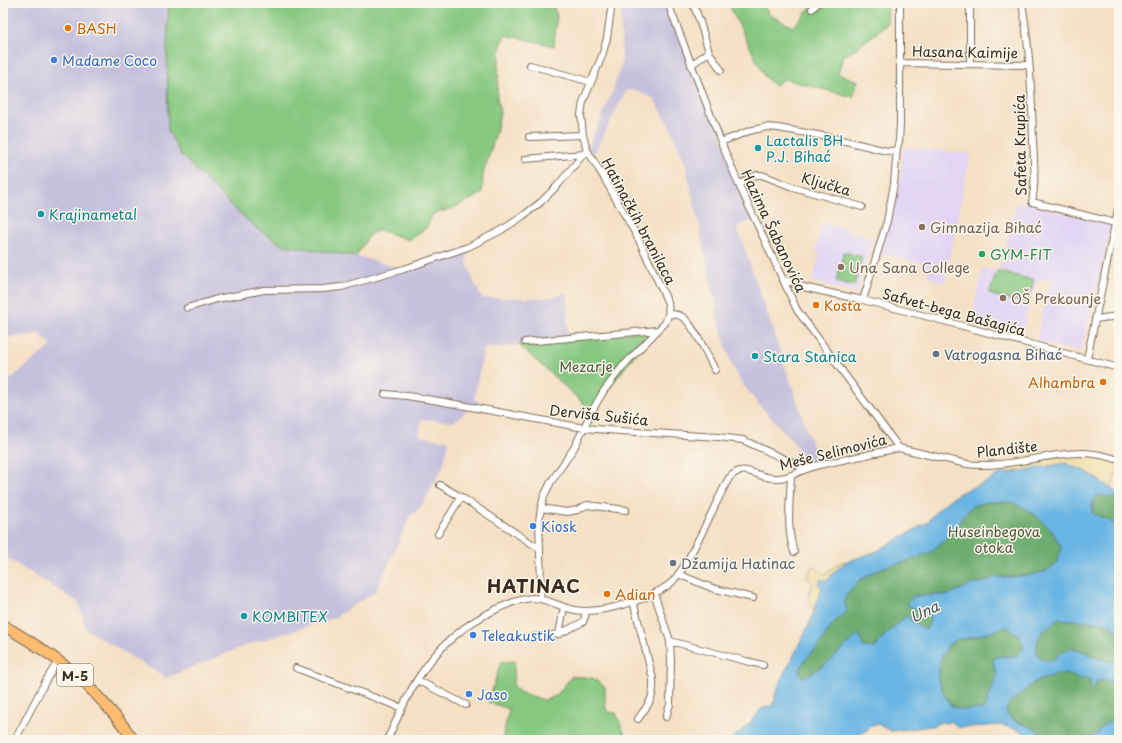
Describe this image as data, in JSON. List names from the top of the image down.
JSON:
{
  "streets": {
    "main road": ["M-5"],
    "street": [
      "Hasana Kaimije",
      "Safeta Krupića",
      "Ključka",
      "Hatinačkih branilaca",
      "Hazima Šabanovića",
      "Safvet-bega Bašagića",
      "Derviša Sušića",
      "Plandište",
      "Meše Selimovića"
    ]
  },
  "crossings": [
    ["Hasana Kaimije", "Safeta Krupića"],
    ["Ključka", "Hazima Šabanovića"],
    ["Hazima Šabanovića", "Safvet-bega Bašagića"],
    ["Hazima Šabanovića", "Plandište"],
    ["Hazima Šabanovića", "Meše Selimovića"],
    ["Derviša Sušića", "Meše Selimovića"],
    ["Plandište", "Meše Selimovića"]
  ],
  "districts": ["HATINAC"],
  "water": ["Una"],
  "parks": ["Mezarje", "Huseinbegova otoka"],
  "places": [
    "BASH",
    "Madame Coco",
    "Lactalis BH P.J. Bihać",
    "Krajinametal",
    "Gimnazija Bihać",
    "GYM-FIT",
    "Una Sana College",
    "OŠ Prekounje",
    "Kosta",
    "Vatrogasna Bihać",
    "Stara Stanica",
    "Alhambra",
    "Kiosk",
    "Džamija Hatinac",
    "Adian",
    "KOMBITEX",
    "Teleakustik",
    "Jaso"
  ]
}
